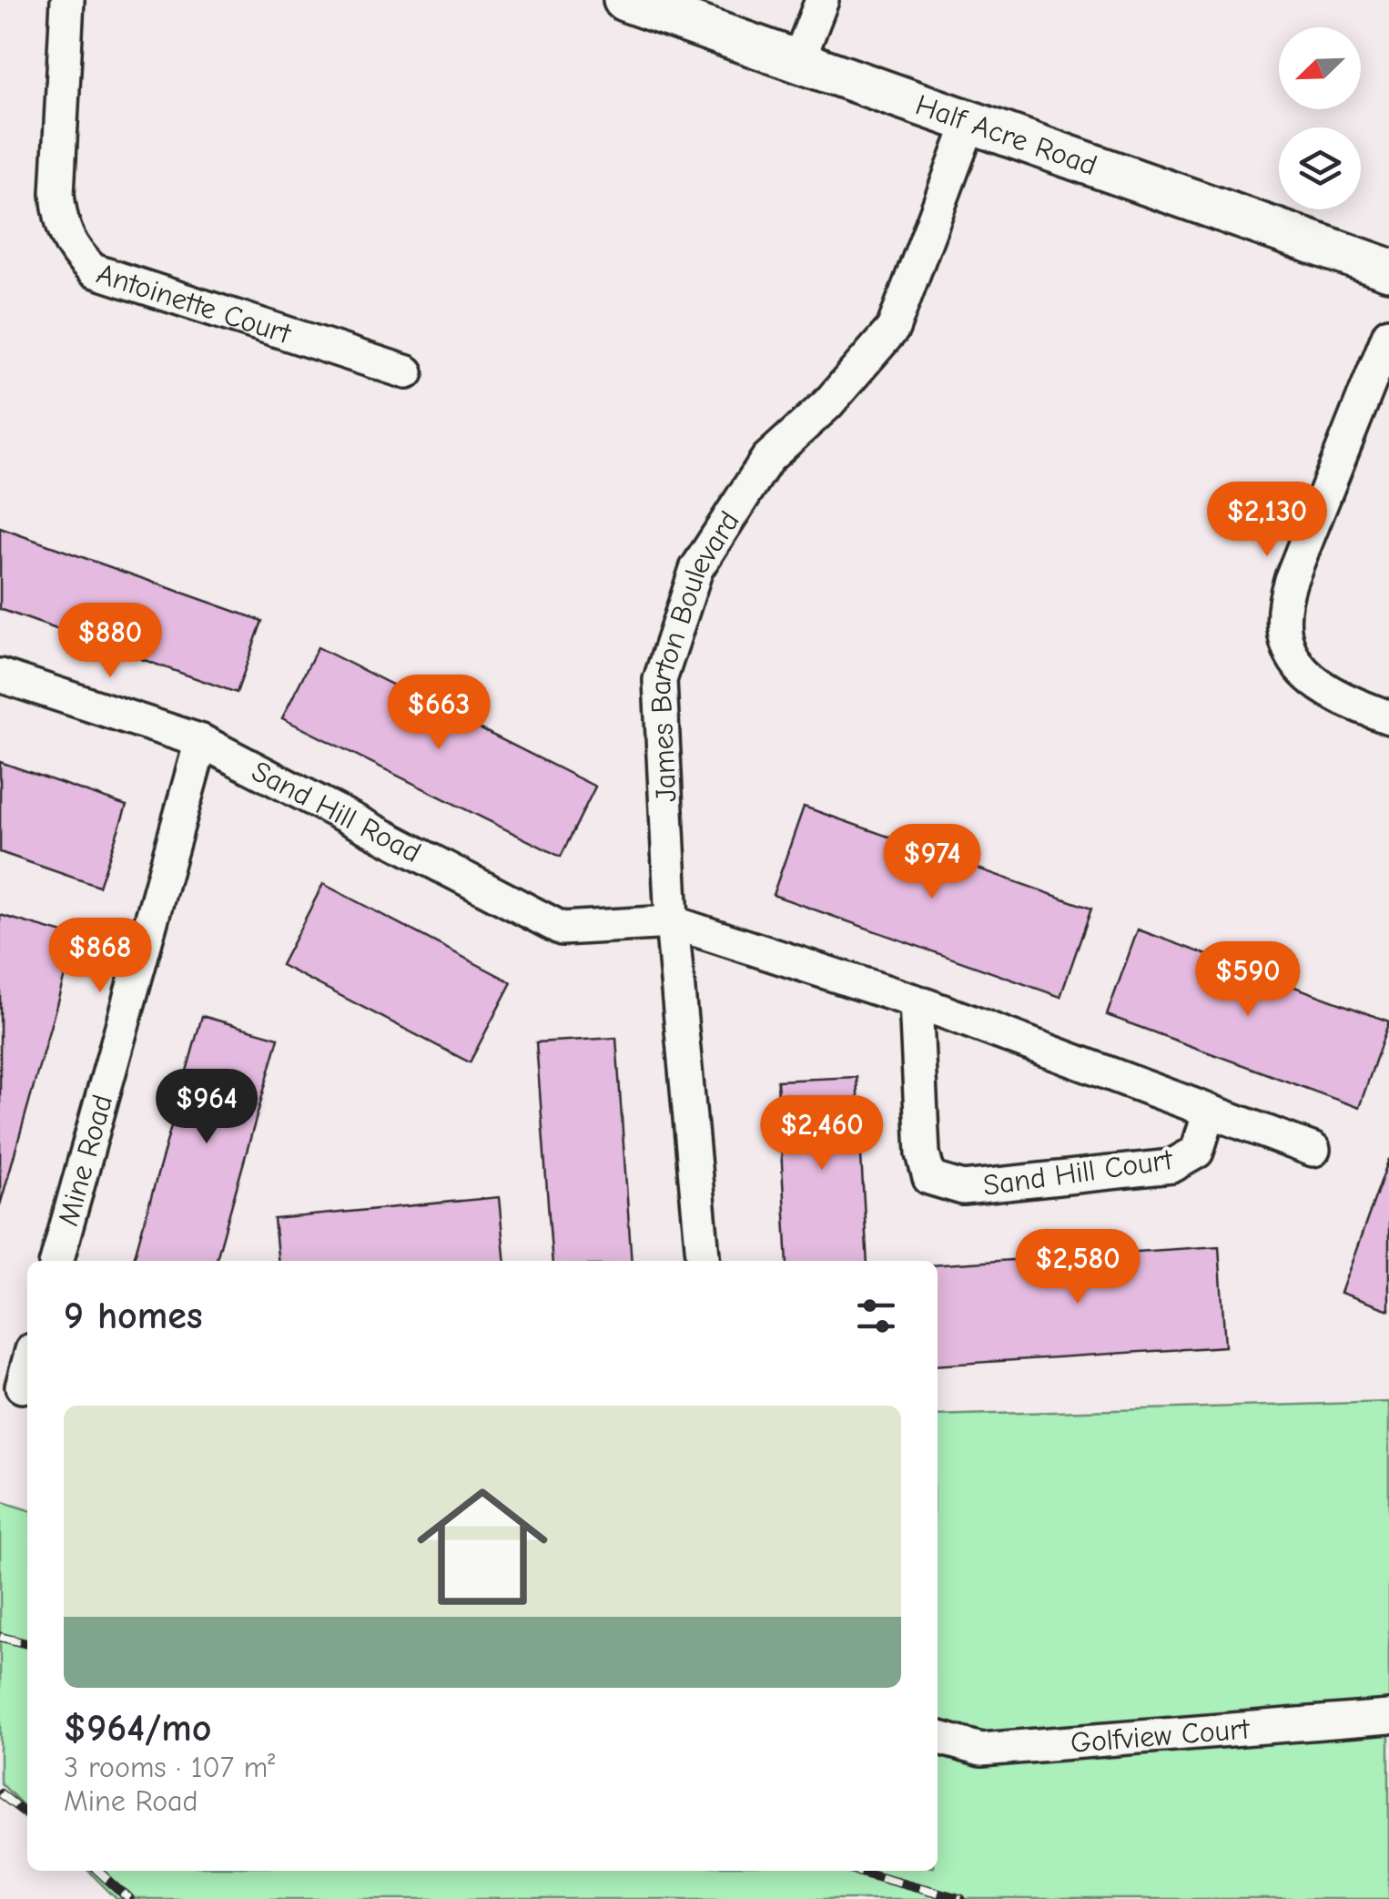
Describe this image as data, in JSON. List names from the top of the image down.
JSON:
{
  "streets": {
    "street": [
      "Half Acre Road",
      "Antoinette Court",
      "James Barton Boulevard",
      "Sand Hill Road",
      "Mine Road",
      "Sand Hill Court",
      "Golfview Court"
    ]
  },
  "crossings": [
    ["Half Acre Road", "James Barton Boulevard"],
    ["James Barton Boulevard", "Sand Hill Road"],
    ["James Barton Boulevard", "Sand Hill Court"],
    ["Sand Hill Road", "Mine Road"],
    ["Sand Hill Road", "Sand Hill Court"]
  ],
  "north": "bottom left",
  "page": {
    "price": [
      "$2,130",
      "$880",
      "$663",
      "$974",
      "$868",
      "$590",
      "$964",
      "$2,460",
      "$2,580"
    ],
    "heading": "9 homes",
    "list": [
      {
        "name": "$964/mo",
        "note": "3 rooms · 107 m² · Mine Road"
      }
    ]
  }
}
